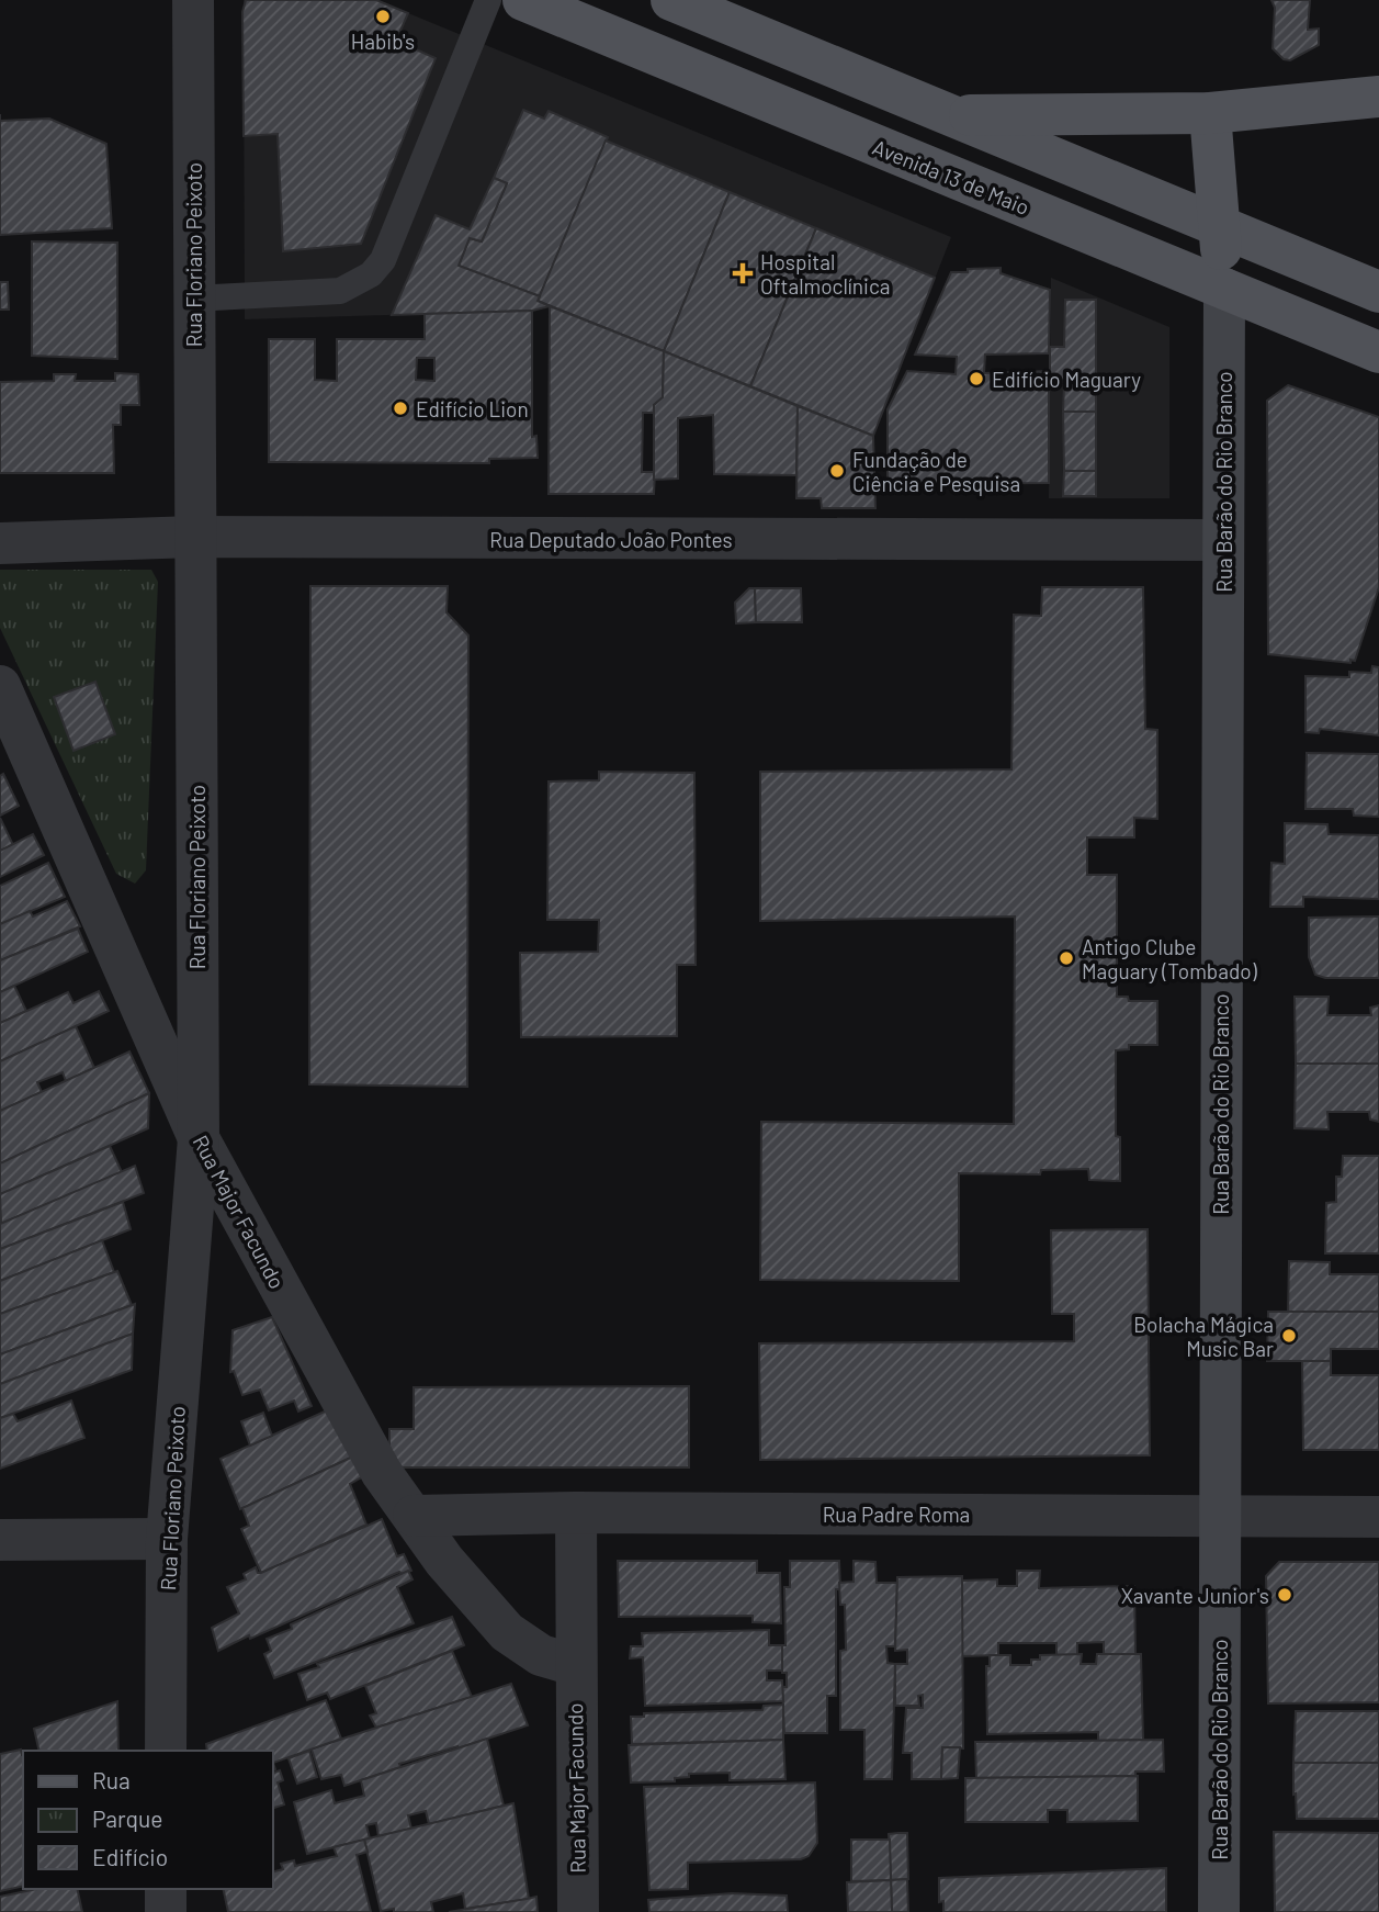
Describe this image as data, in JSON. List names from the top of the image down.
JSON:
{
  "streets": {
    "main road": ["Avenida 13 de Maio", "Rua Barão do Rio Branco"],
    "street": [
      "Rua Floriano Peixoto",
      "Rua Deputado João Pontes",
      "Rua Major Facundo",
      "Rua Padre Roma"
    ]
  },
  "crossings": [
    ["Avenida 13 de Maio", "Rua Barão do Rio Branco"],
    ["Rua Floriano Peixoto", "Rua Deputado João Pontes"],
    ["Rua Floriano Peixoto", "Rua Major Facundo"],
    ["Rua Barão do Rio Branco", "Rua Deputado João Pontes"],
    ["Rua Barão do Rio Branco", "Rua Padre Roma"],
    ["Rua Major Facundo", "Rua Padre Roma"]
  ],
  "places": {
    "other": [
      "Habib's",
      "Edifício Maguary",
      "Edifício Lion",
      "Fundação de Ciência e Pesquisa",
      "Antigo Clube Maguary (Tombado)",
      "Bolacha Mágica Music Bar",
      "Xavante Junior's"
    ],
    "health": ["Hospital Oftalmoclínica"]
  },
  "legend": ["Rua", "Parque", "Edifício"]
}
